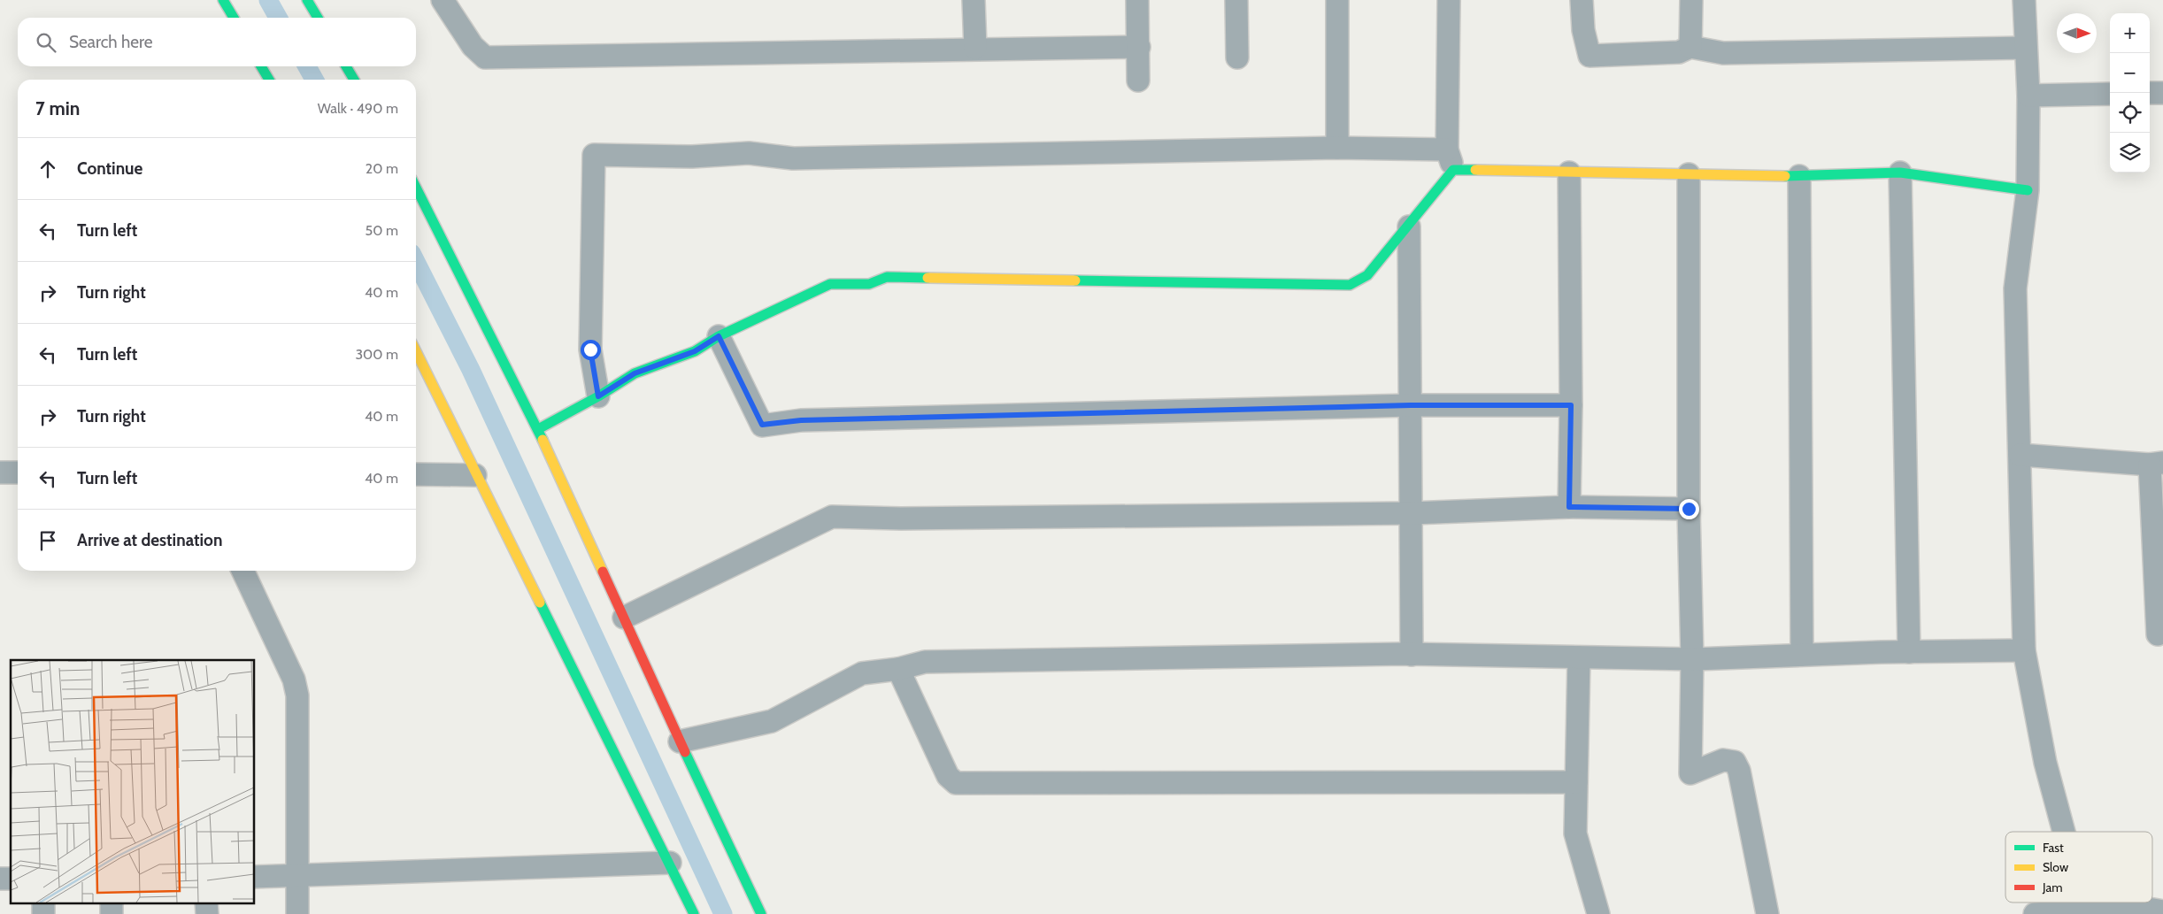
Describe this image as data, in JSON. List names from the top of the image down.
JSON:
{
  "legend": ["Fast", "Slow", "Jam"],
  "north": "right",
  "page": {
    "map_buttons": ["+", "−"],
    "search": "Search here",
    "heading": ["7 min", "Walk · 490 m"],
    "list": [
      ["Continue", "20 m"],
      ["Turn left", "50 m"],
      ["Turn right", "40 m"],
      ["Turn left", "300 m"],
      ["Turn right", "40 m"],
      ["Turn left", "40 m"],
      "Arrive at destination"
    ]
  }
}
